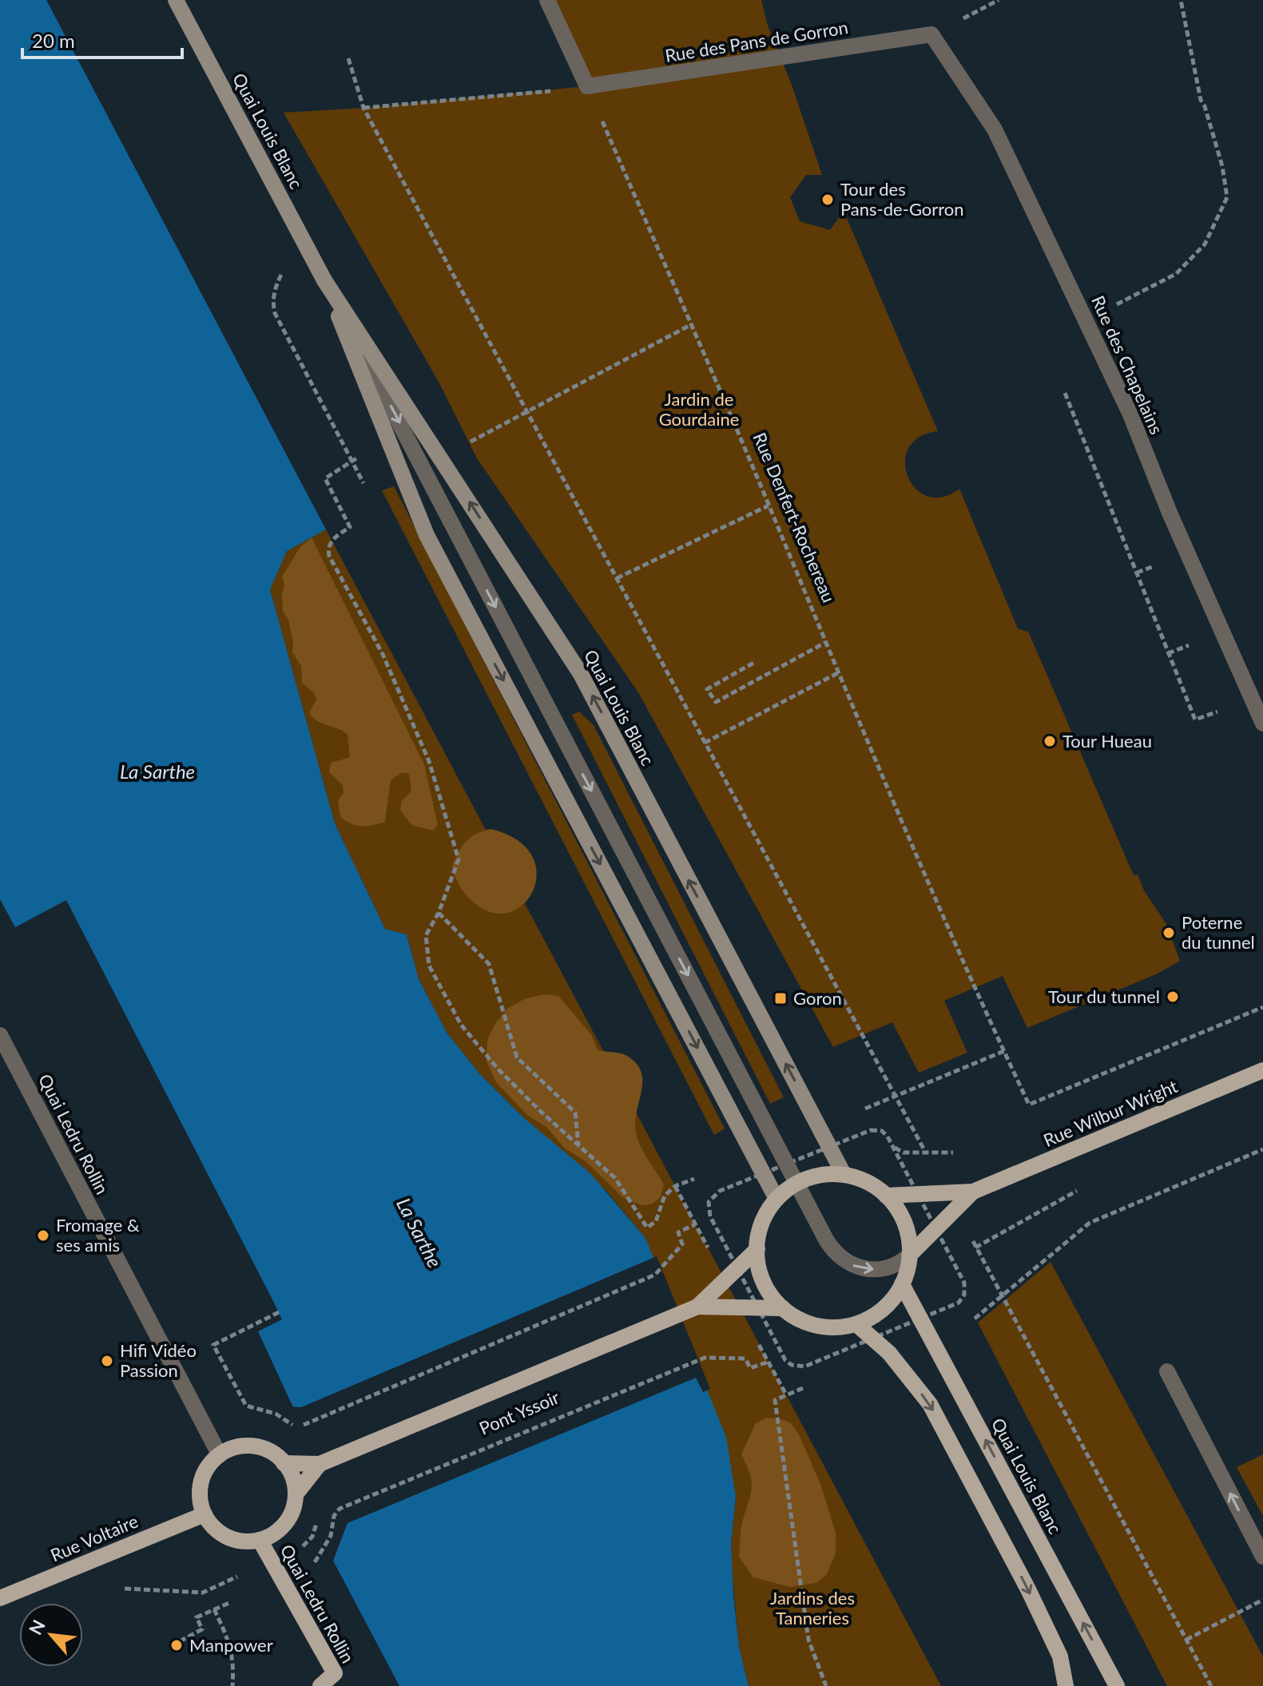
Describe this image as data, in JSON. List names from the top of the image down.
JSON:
{
  "streets": {
    "main road": [
      "Quai Louis Blanc",
      "Rue Wilbur Wright",
      "Quai Ledru Rollin",
      "Pont Yssoir",
      "Rue Voltaire"
    ],
    "street": ["Rue des Pans de Gorron", "Rue des Chapelains"],
    "path": ["Rue Denfert-Rochereau"]
  },
  "crossings": [
    ["Rue des Pans de Gorron", "Rue des Chapelains"],
    ["Rue des Pans de Gorron", "Rue Denfert-Rochereau"],
    ["Quai Louis Blanc", "Rue Wilbur Wright"],
    ["Quai Ledru Rollin", "Pont Yssoir"],
    ["Quai Ledru Rollin", "Rue Voltaire"],
    ["Pont Yssoir", "Rue Voltaire"]
  ],
  "water": ["La Sarthe"],
  "parks": ["Jardin de Gourdaine", "Jardins des Tanneries"],
  "places": {
    "other": [
      "Tour des Pans-de-Gorron",
      "Tour Hueau",
      "Poterne du tunnel",
      "Tour du tunnel",
      "Fromage & ses amis",
      "Hifi Vidéo Passion",
      "Manpower"
    ],
    "transit": ["Goron"]
  },
  "scale_bar": "20 m",
  "north": "top left"
}
